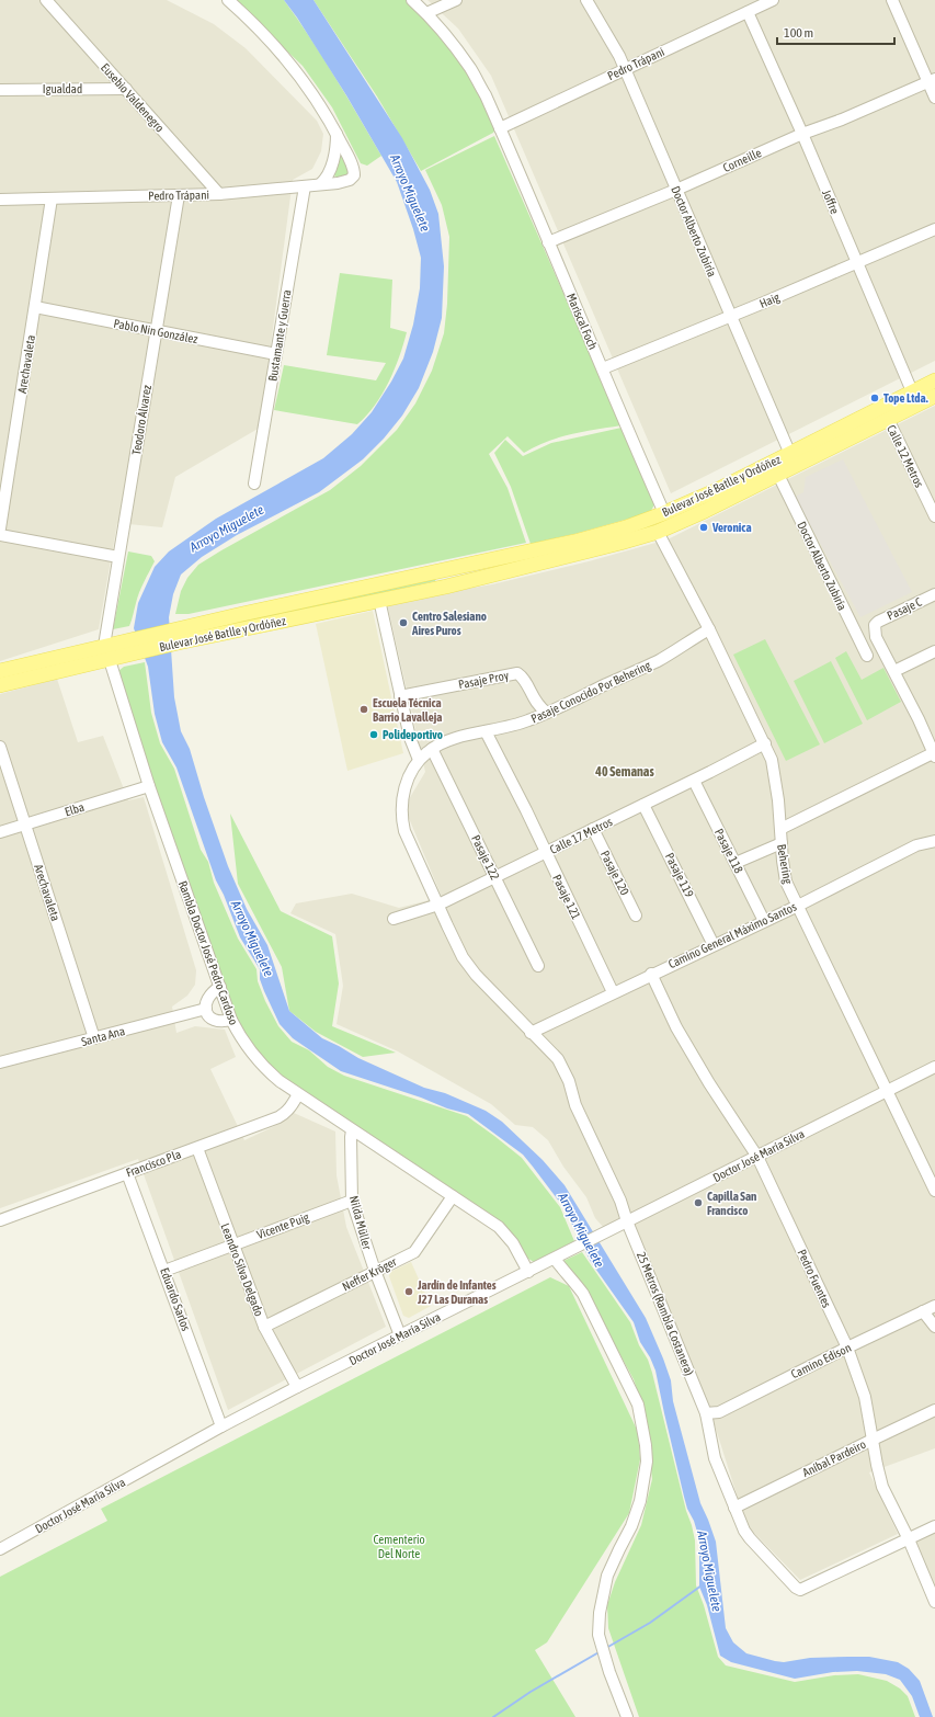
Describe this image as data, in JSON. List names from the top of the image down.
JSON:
{
  "streets": {
    "main road": ["Bulevar José Batlle y Ordóñez"],
    "street": [
      "Pedro Trápani",
      "Igualdad",
      "Eusebio Valdenegro",
      "Corneille",
      "Joffre",
      "Doctor Alberto Zubiría",
      "Haig",
      "Mariscal Foch",
      "Pablo Nin González",
      "Bustamante y Guerra",
      "Arechavaleta",
      "Teodoro Álvarez",
      "Calle 12 Metros",
      "Pasaje C",
      "Pasaje Proy",
      "Pasaje Conocido Por Behering",
      "Elba",
      "Calle 17 Metros",
      "Pasaje 118",
      "Pasaje 122",
      "Behering",
      "Pasaje 120",
      "Pasaje 119",
      "Pasaje 121",
      "Camino General Máximo Santos",
      "Rambla Doctor José Pedro Cardoso",
      "Santa Ana",
      "Doctor José María Silva",
      "Francisco Pla",
      "Nilda Müller",
      "Vicente Puig",
      "Leandro Silva Delgado",
      "Neffer Kröger",
      "Pedro Fuentes",
      "Eduardo Sarlos",
      "25 Metros (Rambla Costanera)",
      "Camino Edison",
      "Aníbal Pardeiro"
    ]
  },
  "crossings": [
    ["Pedro Trápani", "Eusebio Valdenegro"],
    ["Pedro Trápani", "Joffre"],
    ["Pedro Trápani", "Doctor Alberto Zubiría"],
    ["Pedro Trápani", "Mariscal Foch"],
    ["Pedro Trápani", "Bustamante y Guerra"],
    ["Pedro Trápani", "Arechavaleta"],
    ["Pedro Trápani", "Teodoro Álvarez"],
    ["Igualdad", "Eusebio Valdenegro"],
    ["Corneille", "Joffre"],
    ["Corneille", "Doctor Alberto Zubiría"],
    ["Corneille", "Mariscal Foch"],
    ["Joffre", "Haig"],
    ["Joffre", "Bulevar José Batlle y Ordóñez"],
    ["Doctor Alberto Zubiría", "Haig"],
    ["Doctor Alberto Zubiría", "Bulevar José Batlle y Ordóñez"],
    ["Haig", "Mariscal Foch"],
    ["Mariscal Foch", "Bulevar José Batlle y Ordóñez"],
    ["Pablo Nin González", "Bustamante y Guerra"],
    ["Pablo Nin González", "Arechavaleta"],
    ["Pablo Nin González", "Teodoro Álvarez"],
    ["Arechavaleta", "Elba"],
    ["Arechavaleta", "Santa Ana"],
    ["Teodoro Álvarez", "Bulevar José Batlle y Ordóñez"],
    ["Calle 12 Metros", "Bulevar José Batlle y Ordóñez"],
    ["Bulevar José Batlle y Ordóñez", "Behering"],
    ["Bulevar José Batlle y Ordóñez", "Rambla Doctor José Pedro Cardoso"],
    ["Pasaje Proy", "Pasaje Conocido Por Behering"],
    ["Pasaje Conocido Por Behering", "Pasaje 122"],
    ["Pasaje Conocido Por Behering", "Behering"],
    ["Pasaje Conocido Por Behering", "Pasaje 121"],
    ["Pasaje Conocido Por Behering", "25 Metros (Rambla Costanera)"],
    ["Elba", "Rambla Doctor José Pedro Cardoso"],
    ["Calle 17 Metros", "Pasaje 118"],
    ["Calle 17 Metros", "Pasaje 122"],
    ["Calle 17 Metros", "Behering"],
    ["Calle 17 Metros", "Pasaje 120"],
    ["Calle 17 Metros", "Pasaje 119"],
    ["Calle 17 Metros", "Pasaje 121"],
    ["Calle 17 Metros", "25 Metros (Rambla Costanera)"],
    ["Pasaje 118", "Camino General Máximo Santos"],
    ["Behering", "Camino General Máximo Santos"],
    ["Behering", "Doctor José María Silva"],
    ["Pasaje 119", "Camino General Máximo Santos"],
    ["Pasaje 121", "Camino General Máximo Santos"],
    ["Camino General Máximo Santos", "Pedro Fuentes"],
    ["Camino General Máximo Santos", "25 Metros (Rambla Costanera)"],
    ["Rambla Doctor José Pedro Cardoso", "Doctor José María Silva"],
    ["Rambla Doctor José Pedro Cardoso", "Francisco Pla"],
    ["Rambla Doctor José Pedro Cardoso", "Nilda Müller"],
    ["Rambla Doctor José Pedro Cardoso", "Neffer Kröger"],
    ["Doctor José María Silva", "Nilda Müller"],
    ["Doctor José María Silva", "Leandro Silva Delgado"],
    ["Doctor José María Silva", "Pedro Fuentes"],
    ["Doctor José María Silva", "Eduardo Sarlos"],
    ["Doctor José María Silva", "25 Metros (Rambla Costanera)"],
    ["Francisco Pla", "Leandro Silva Delgado"],
    ["Francisco Pla", "Eduardo Sarlos"],
    ["Nilda Müller", "Vicente Puig"],
    ["Nilda Müller", "Neffer Kröger"],
    ["Vicente Puig", "Leandro Silva Delgado"],
    ["Vicente Puig", "Eduardo Sarlos"],
    ["Leandro Silva Delgado", "Neffer Kröger"],
    ["Pedro Fuentes", "25 Metros (Rambla Costanera)"],
    ["Pedro Fuentes", "Camino Edison"],
    ["Pedro Fuentes", "Aníbal Pardeiro"],
    ["25 Metros (Rambla Costanera)", "Camino Edison"],
    ["25 Metros (Rambla Costanera)", "Aníbal Pardeiro"]
  ],
  "districts": ["40 Semanas"],
  "water": ["Arroyo Miguelete"],
  "parks": ["Cementerio Del Norte"],
  "places": [
    "Tope Ltda.",
    "Veronica",
    "Centro Salesiano Aires Puros",
    "Escuela Técnica Barrio Lavalleja",
    "Polideportivo",
    "Capilla San Francisco",
    "Jardín de Infantes J27 Las Duranas"
  ],
  "scale_bar": "100 m"
}
